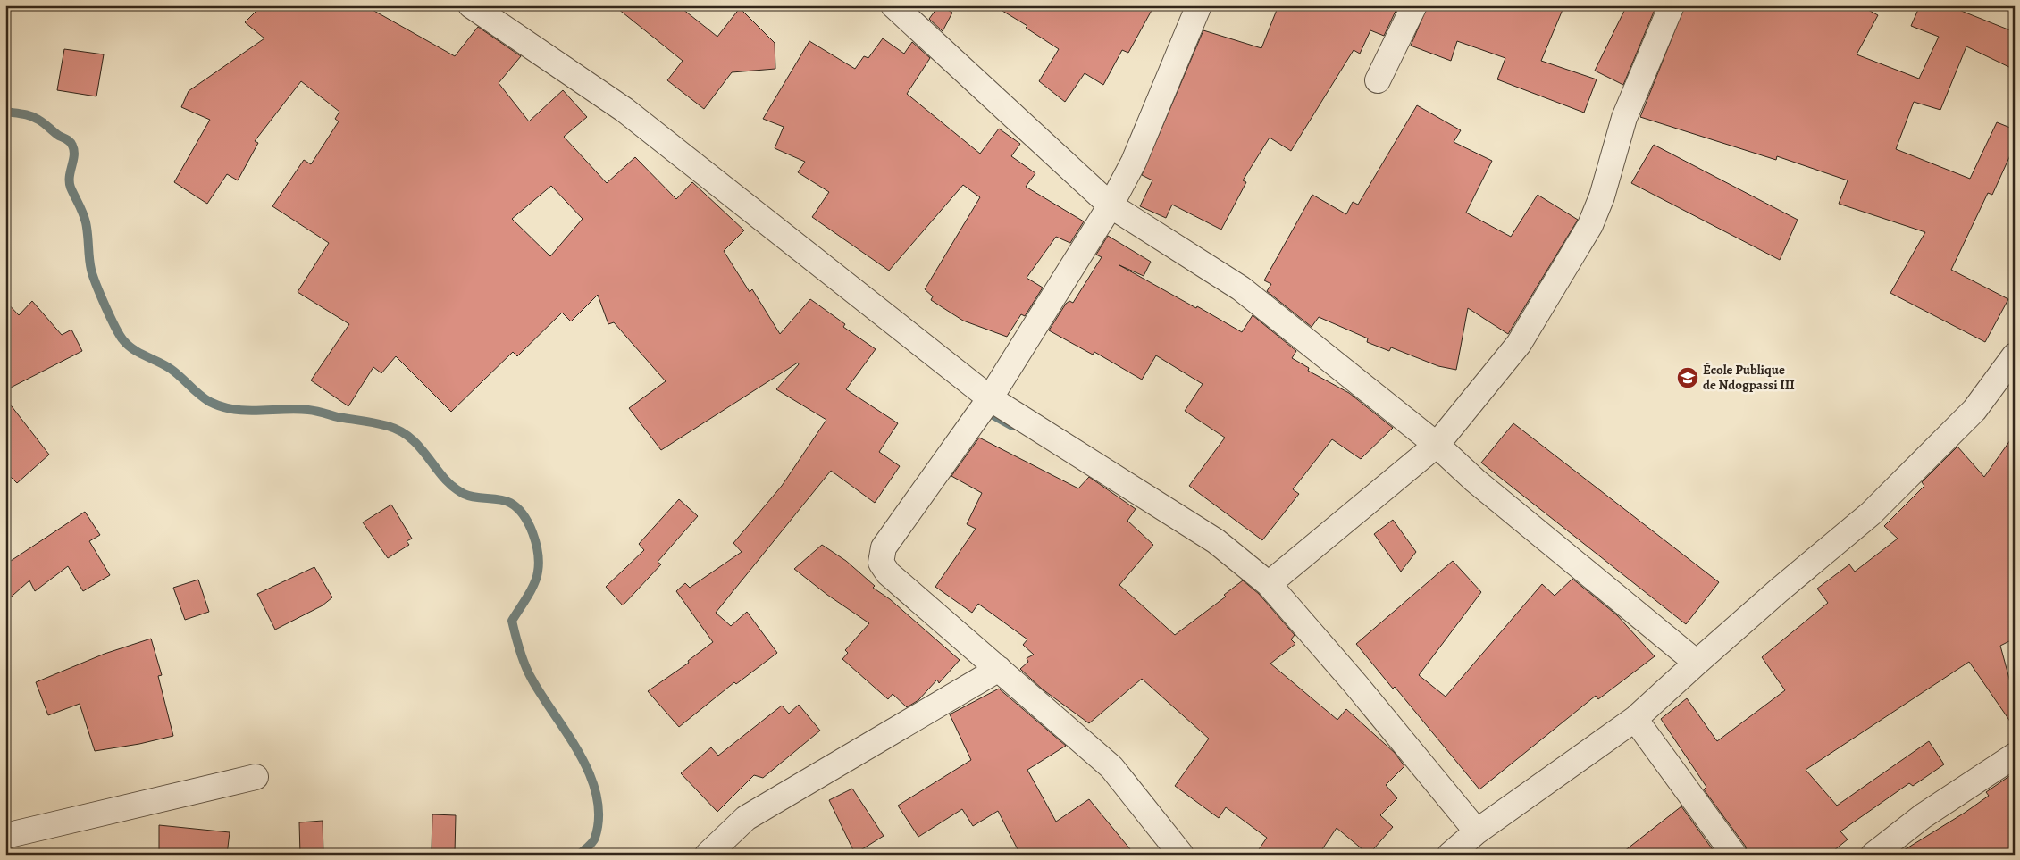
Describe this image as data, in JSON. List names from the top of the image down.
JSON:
{
  "places": {
    "school or university": ["École Publique de Ndogpassi III"]
  }
}
